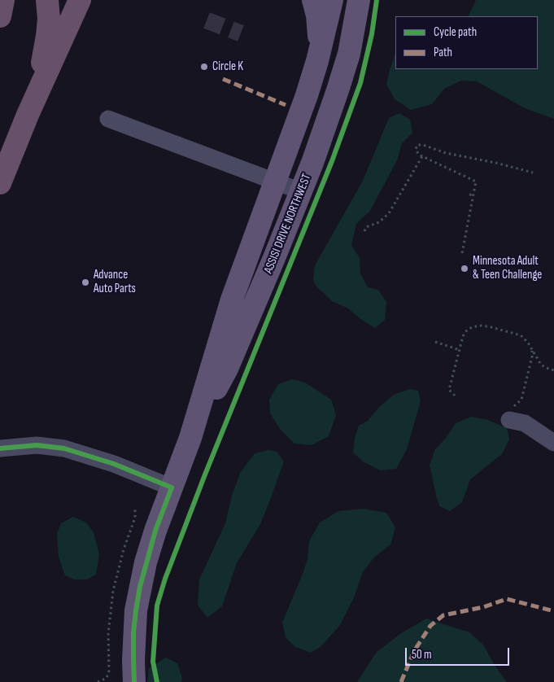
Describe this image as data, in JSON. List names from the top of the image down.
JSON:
{
  "streets": {
    "main road": ["ASSISI DRIVE NORTHWEST"]
  },
  "places": ["Circle K", "Minnesota Adult & Teen Challenge", "Advance Auto Parts"],
  "legend": ["Cycle path", "Path"],
  "scale_bar": "50 m"
}
